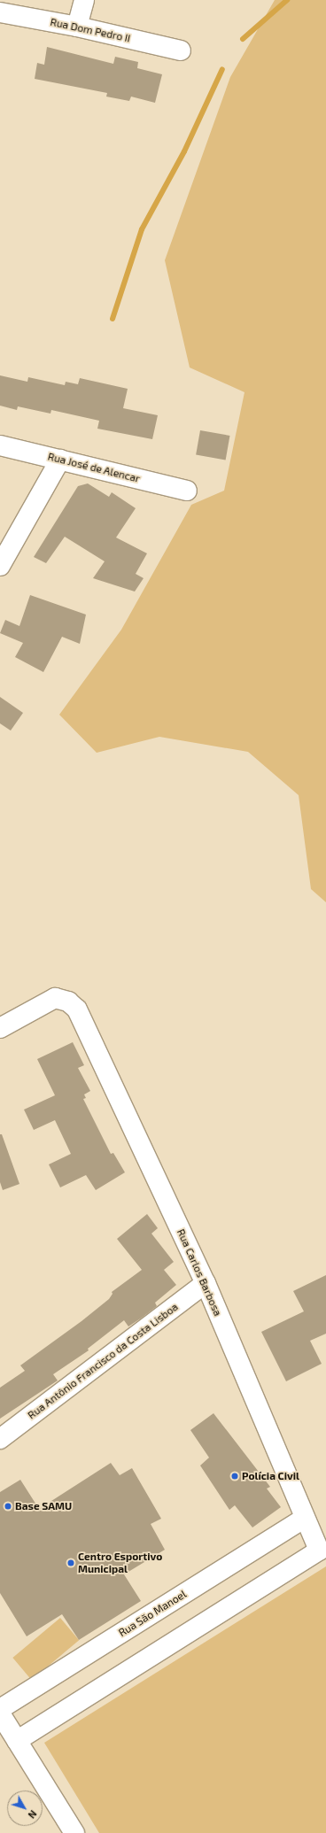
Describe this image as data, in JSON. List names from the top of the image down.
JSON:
{
  "streets": {
    "street": [
      "Rua Dom Pedro II",
      "Rua José de Alencar",
      "Rua Carlos Barbosa",
      "Rua Antônio Francisco da Costa Lisboa",
      "Rua São Manoel"
    ]
  },
  "crossings": [
    ["Rua Carlos Barbosa", "Rua Antônio Francisco da Costa Lisboa"],
    ["Rua Carlos Barbosa", "Rua São Manoel"]
  ],
  "places": ["Polícia Civil", "Base SAMU", "Centro Esportivo Municipal"],
  "north": "bottom right"
}
